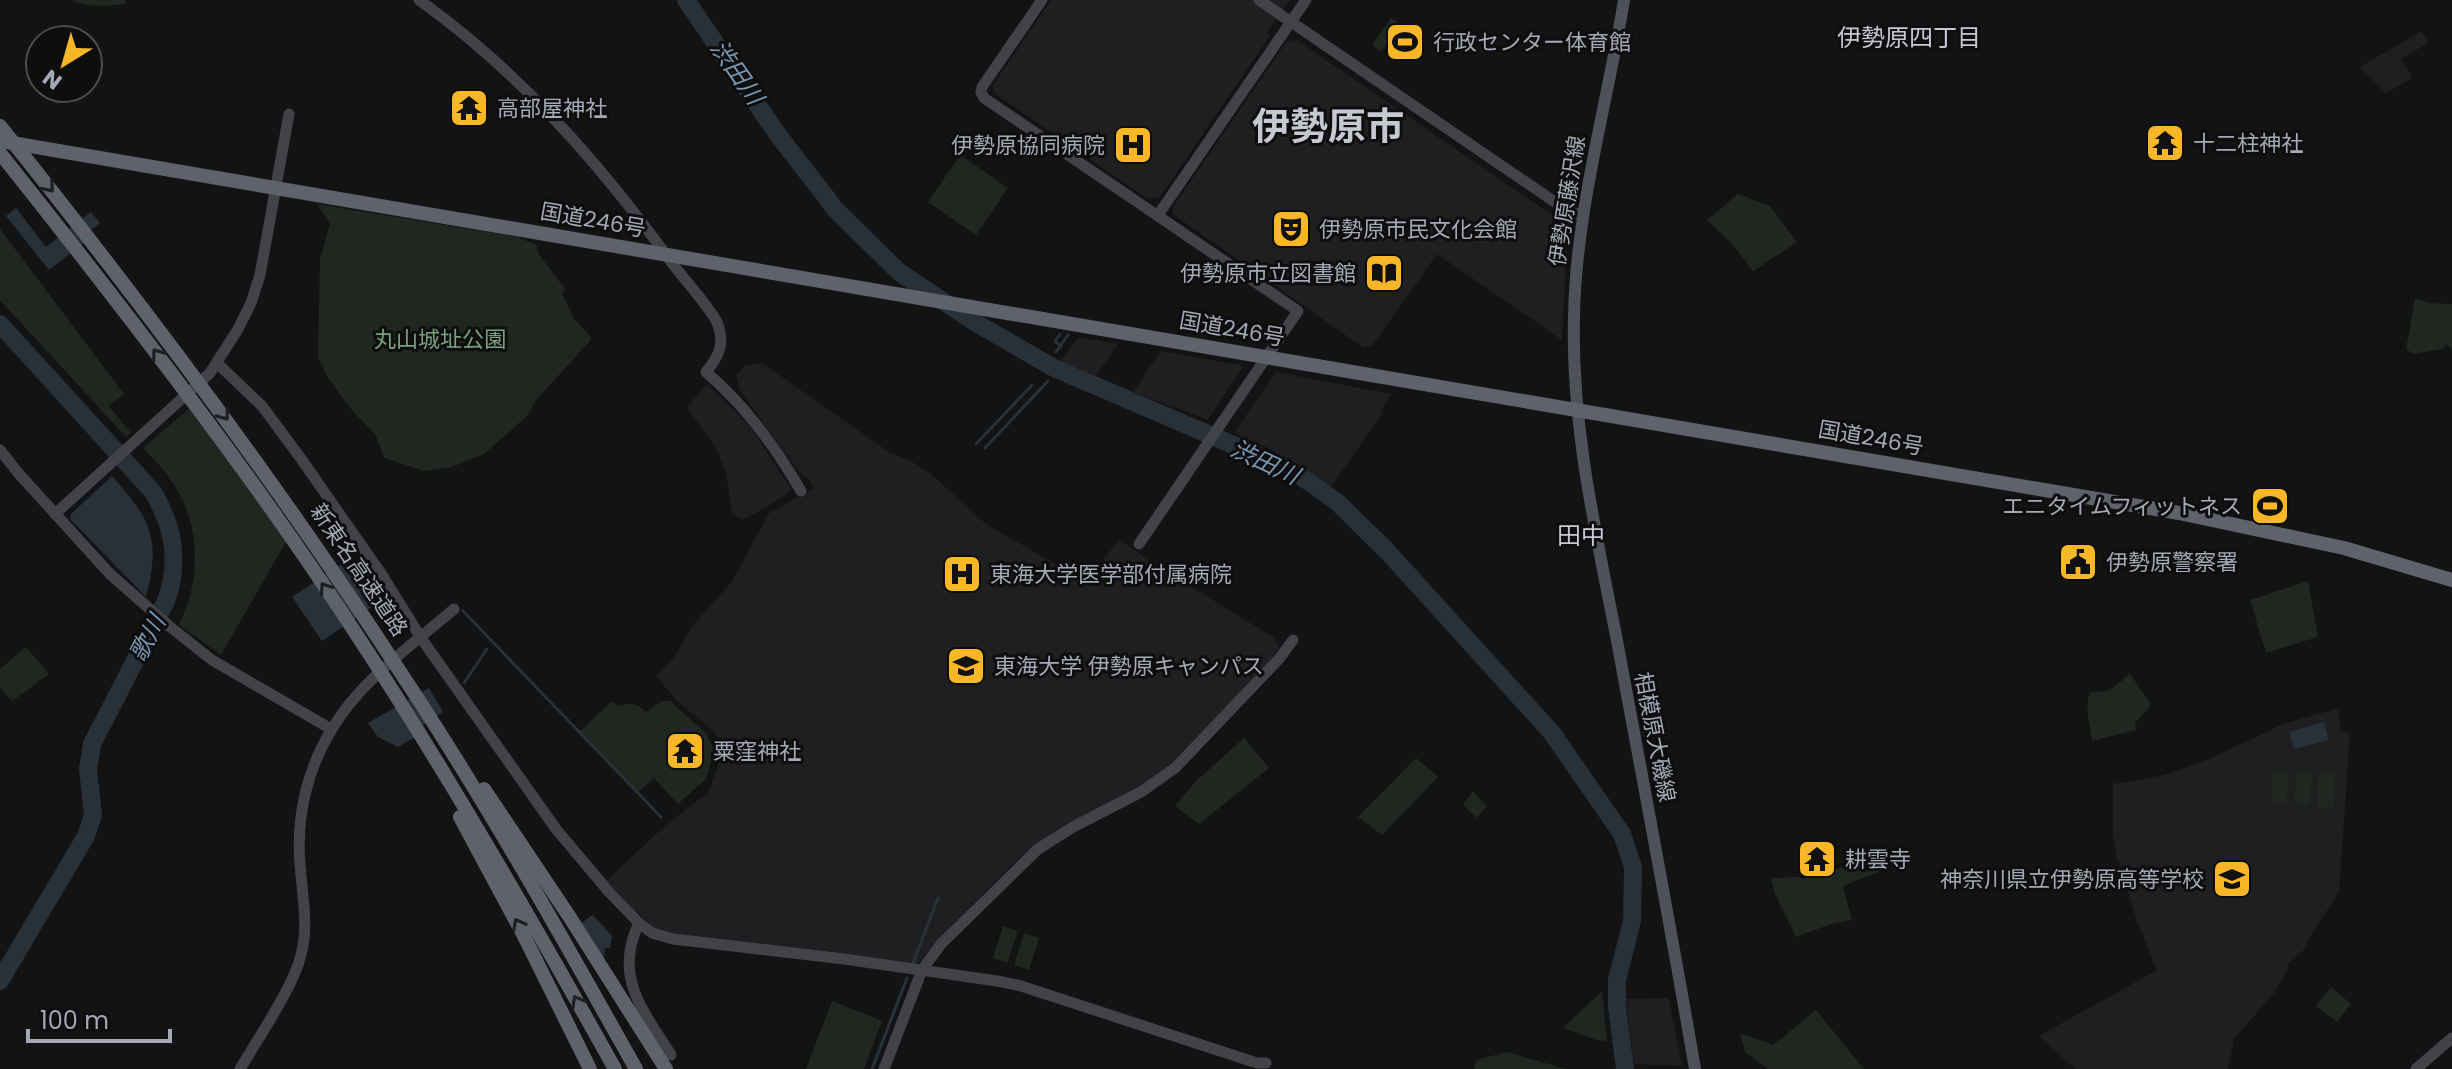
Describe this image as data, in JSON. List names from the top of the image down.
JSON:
{
  "streets": {
    "highway": ["国道246号", "新東名高速道路"],
    "main road": ["伊勢原藤沢線", "相模原大磯線"]
  },
  "crossings": [
    ["伊勢原藤沢線", "国道246号"],
    ["伊勢原藤沢線", "相模原大磯線"],
    ["国道246号", "相模原大磯線"]
  ],
  "districts": ["伊勢原四丁目", "伊勢原市", "田中"],
  "water": ["渋田川", "歌川"],
  "parks": ["丸山城址公園"],
  "places": {
    "sports": ["行政センター体育館", "エニタイムフィットネス"],
    "temple": [
      "高部屋神社",
      "十二柱神社",
      "粟窪神社",
      "耕雲寺"
    ],
    "hospital": ["伊勢原協同病院", "東海大学医学部付属病院"],
    "theatre": ["伊勢原市民文化会館"],
    "library": ["伊勢原市立図書館"],
    "public building": ["伊勢原警察署"],
    "school or university": ["東海大学 伊勢原キャンパス", "神奈川県立伊勢原高等学校"]
  },
  "scale_bar": "100 m",
  "north": "bottom left"
}
